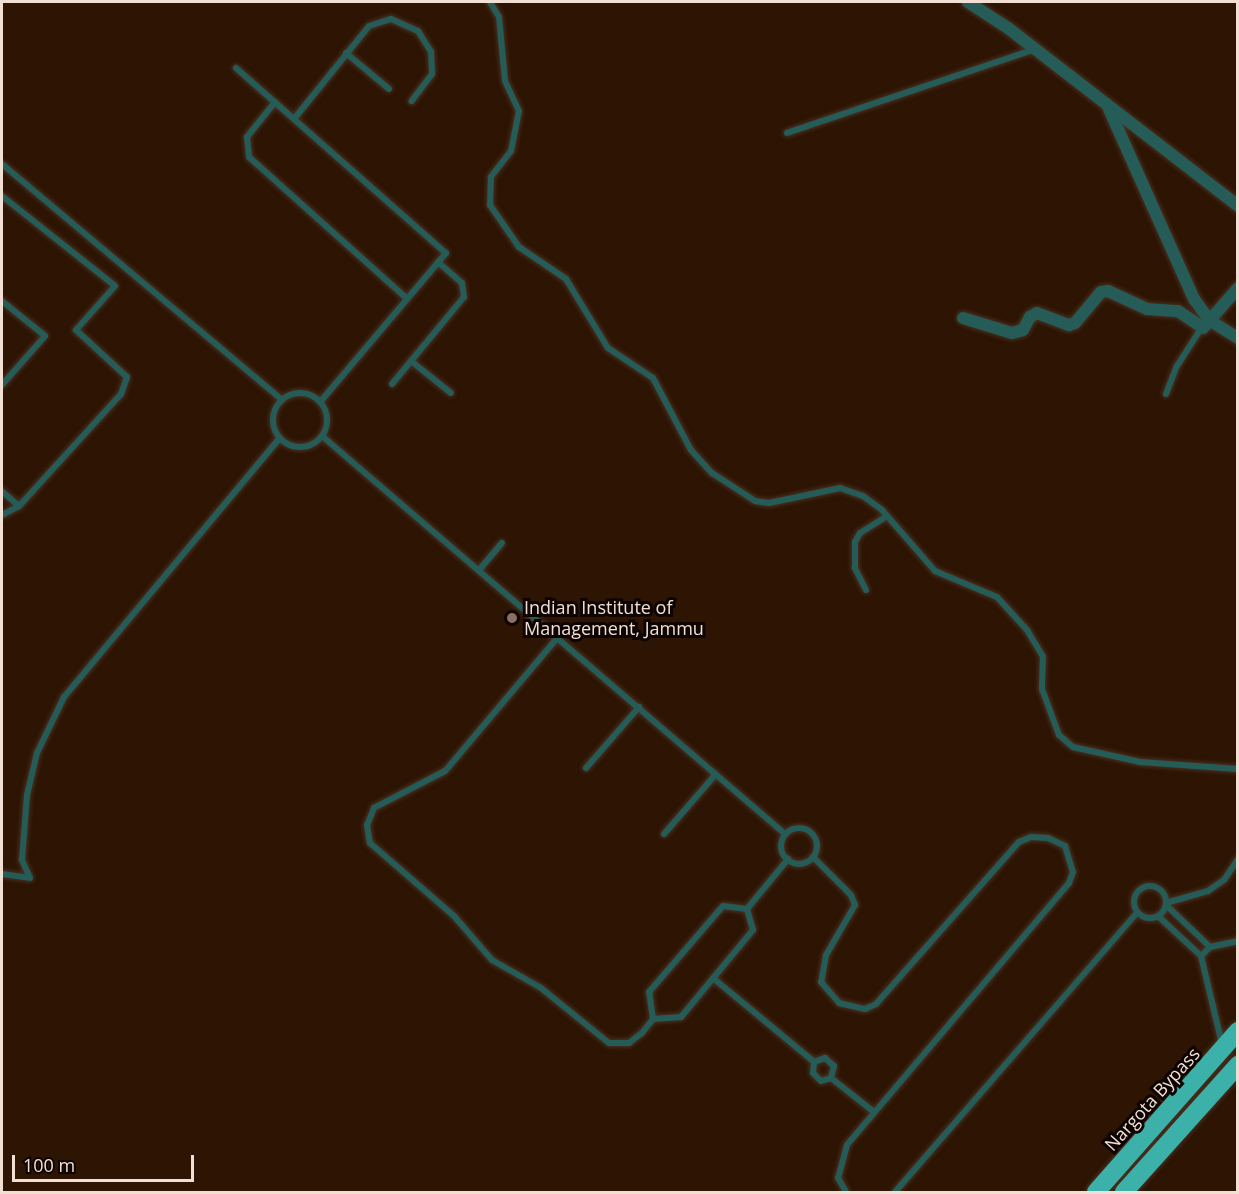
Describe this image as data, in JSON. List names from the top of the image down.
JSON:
{
  "streets": {
    "highway": ["Nargota Bypass"]
  },
  "places": ["Indian Institute of Management, Jammu"],
  "scale_bar": "100 m"
}
